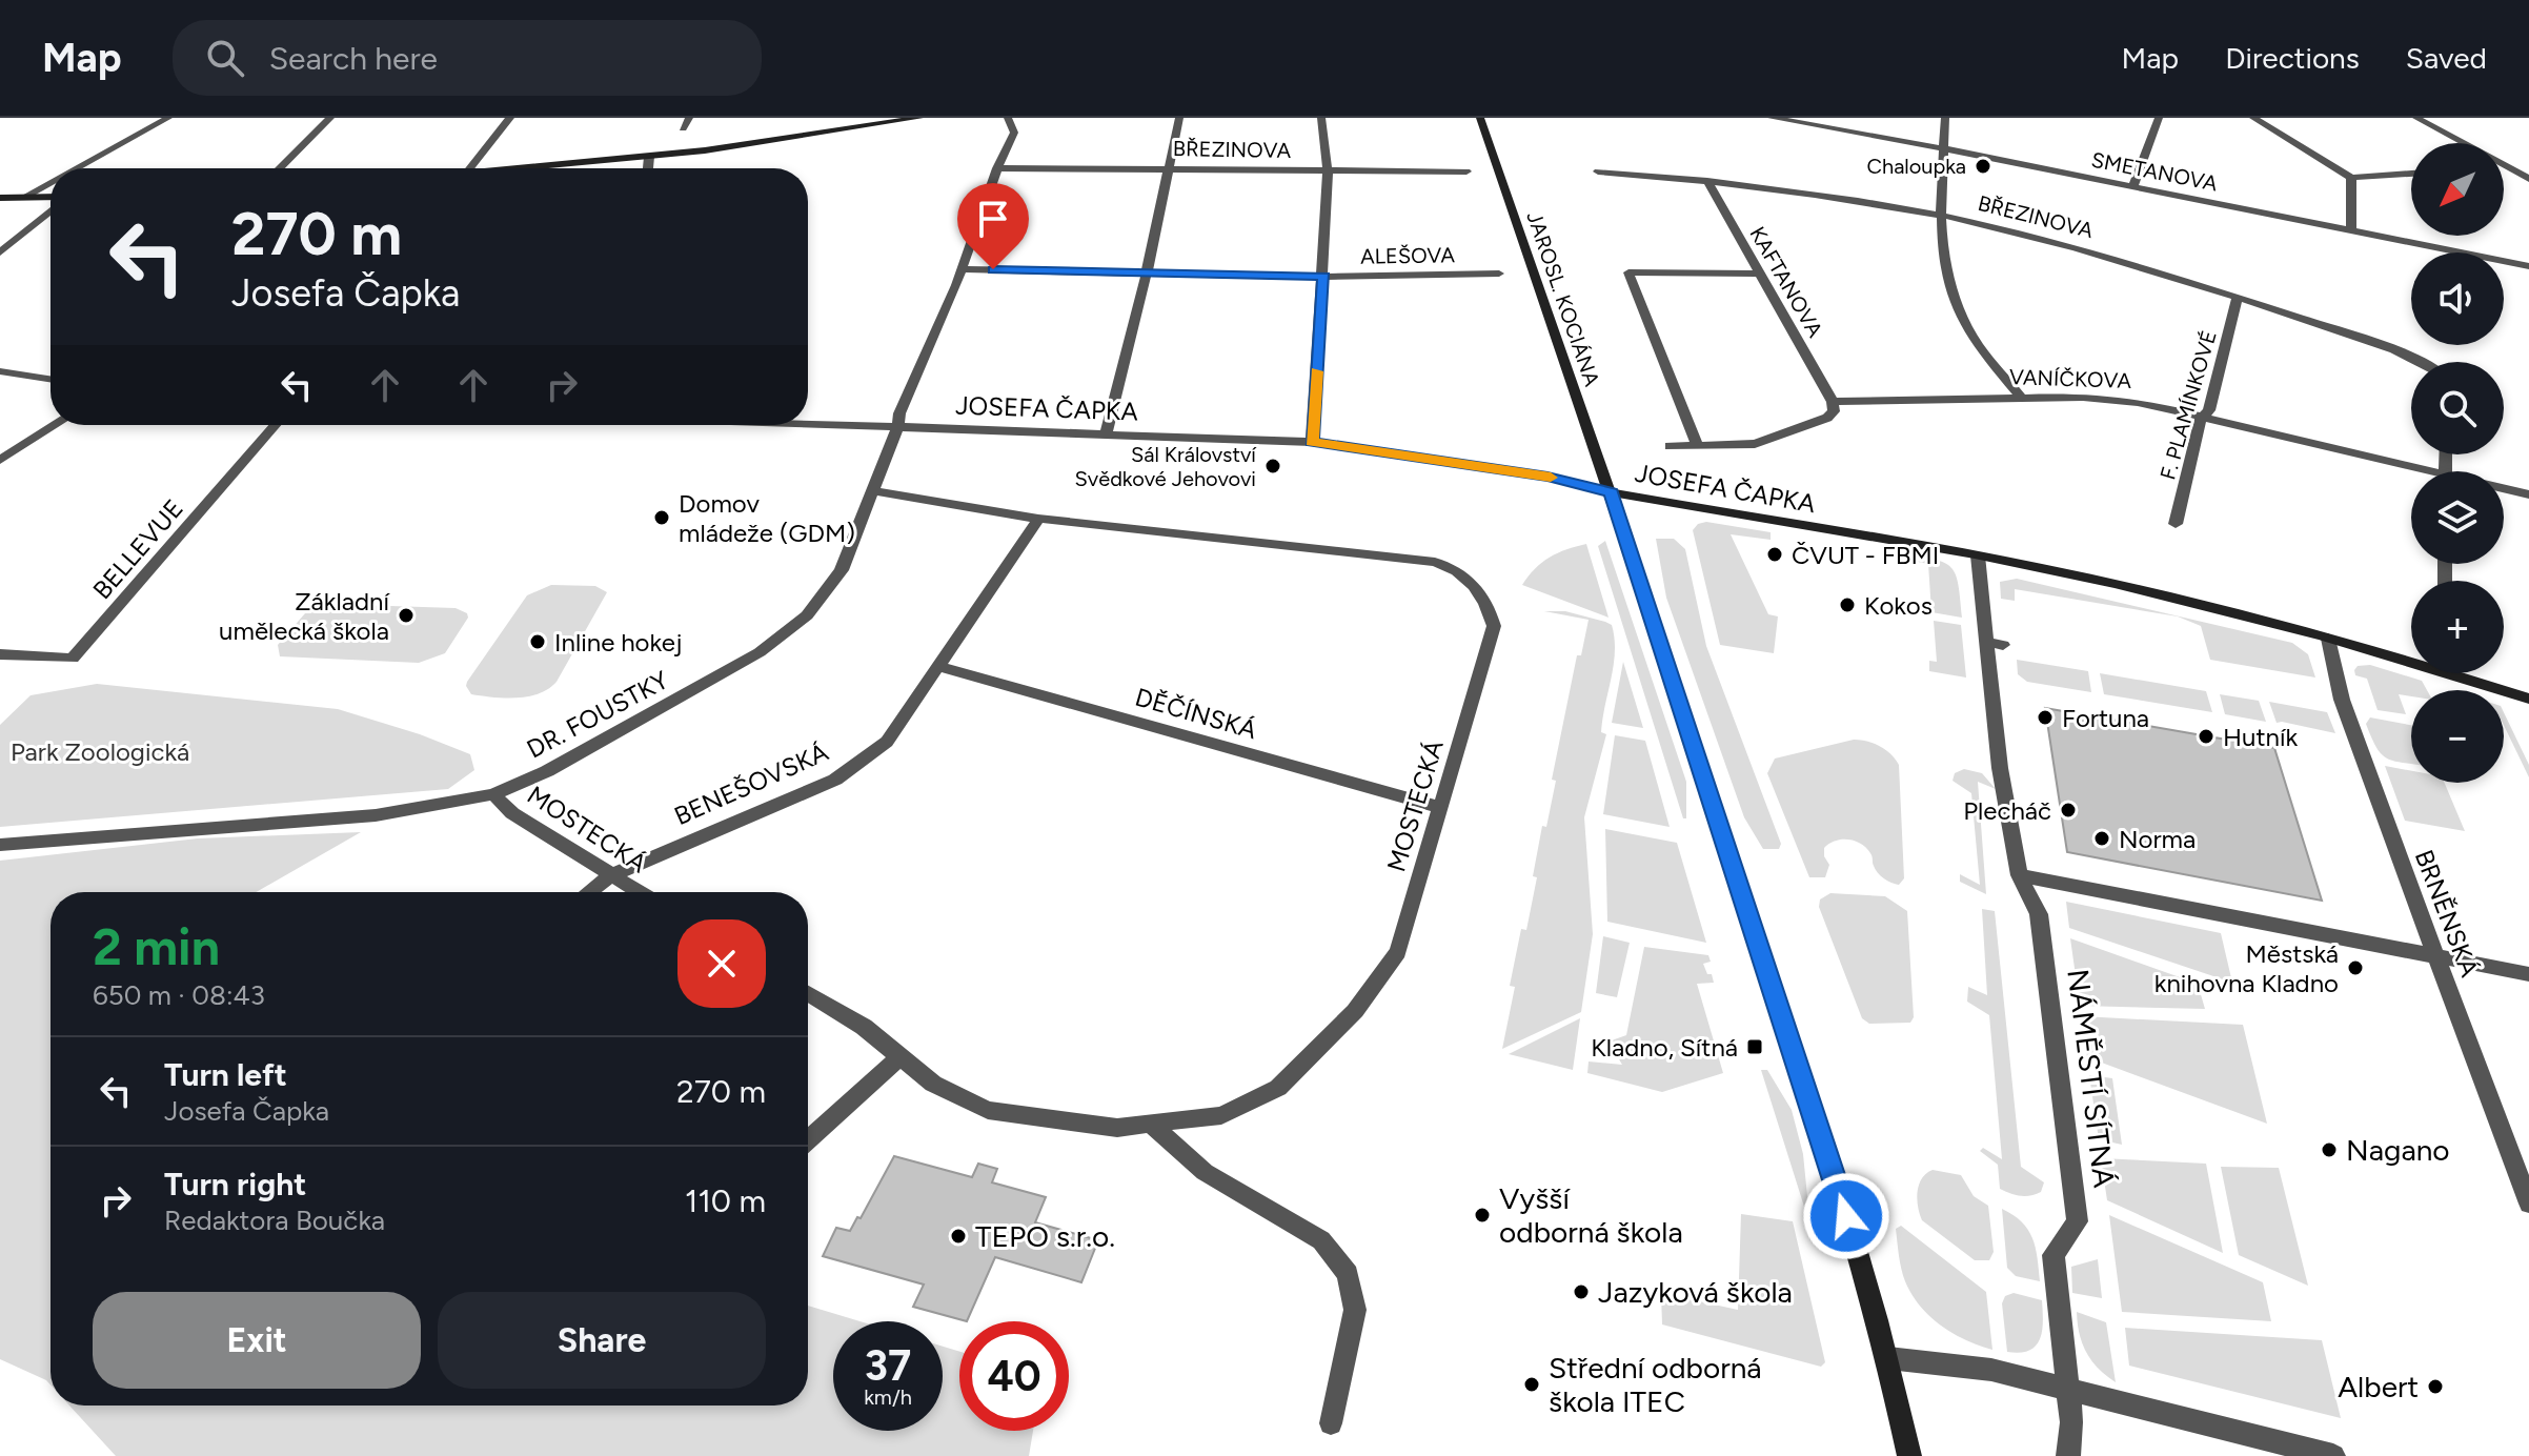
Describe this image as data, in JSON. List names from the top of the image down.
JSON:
{
  "streets": {
    "street": [
      "BŘEZINOVA",
      "SMETANOVA",
      "ALEŠOVA",
      "KAFTANOVA",
      "JAROSL. KOCIÁNA",
      "VANÍČKOVA",
      "F. PLAMÍNKOVÉ",
      "JOSEFA ČAPKA",
      "BELLEVUE",
      "DĚČÍNSKÁ",
      "DR. FOUSTKY",
      "BENEŠOVSKÁ",
      "MOSTECKÁ",
      "BRNĚNSKÁ",
      "NÁMĚSTÍ SÍTNÁ"
    ]
  },
  "crossings": [
    ["BŘEZINOVA", "KAFTANOVA"],
    ["BŘEZINOVA", "F. PLAMÍNKOVÉ"],
    ["BŘEZINOVA", "DR. FOUSTKY"],
    ["ALEŠOVA", "DR. FOUSTKY"],
    ["KAFTANOVA", "VANÍČKOVA"],
    ["JAROSL. KOCIÁNA", "JOSEFA ČAPKA"],
    ["VANÍČKOVA", "F. PLAMÍNKOVÉ"],
    ["JOSEFA ČAPKA", "DR. FOUSTKY"],
    ["JOSEFA ČAPKA", "BRNĚNSKÁ"],
    ["JOSEFA ČAPKA", "NÁMĚSTÍ SÍTNÁ"],
    ["DĚČÍNSKÁ", "BENEŠOVSKÁ"],
    ["DĚČÍNSKÁ", "MOSTECKÁ"],
    ["DR. FOUSTKY", "MOSTECKÁ"],
    ["BENEŠOVSKÁ", "MOSTECKÁ"]
  ],
  "parks": ["Park Zoologická"],
  "places": {
    "other": [
      "Chaloupka",
      "Sál Království Svědkové Jehovovi",
      "Domov mládeže (GDM)",
      "ČVUT - FBMI",
      "Kokos",
      "Základní umělecká škola",
      "Inline hokej",
      "Fortuna",
      "Hutník",
      "Plecháč",
      "Norma",
      "Městská knihovna Kladno",
      "Nagano",
      "Vyšší odborná škola",
      "TEPO s.r.o.",
      "Jazyková škola",
      "Střední odborná škola ITEC",
      "Albert"
    ],
    "transit": ["Kladno, Sítná"]
  },
  "north": "bottom left",
  "page": {
    "header": "Map",
    "search": "Search here",
    "nav": ["Map", "Directions", "Saved"],
    "map_buttons": ["+", "−"],
    "turn": ["270 m", "Josefa Čapka"],
    "heading": ["2 min", "650 m · 08:43"],
    "list": [
      {
        "name": "Turn left",
        "note": "Josefa Čapka",
        "value": "270 m"
      },
      {
        "name": "Turn right",
        "note": "Redaktora Boučka",
        "value": "110 m"
      }
    ],
    "buttons": ["Exit", "Share"],
    "speed": "37 km/h",
    "limit": "40"
  }
}
